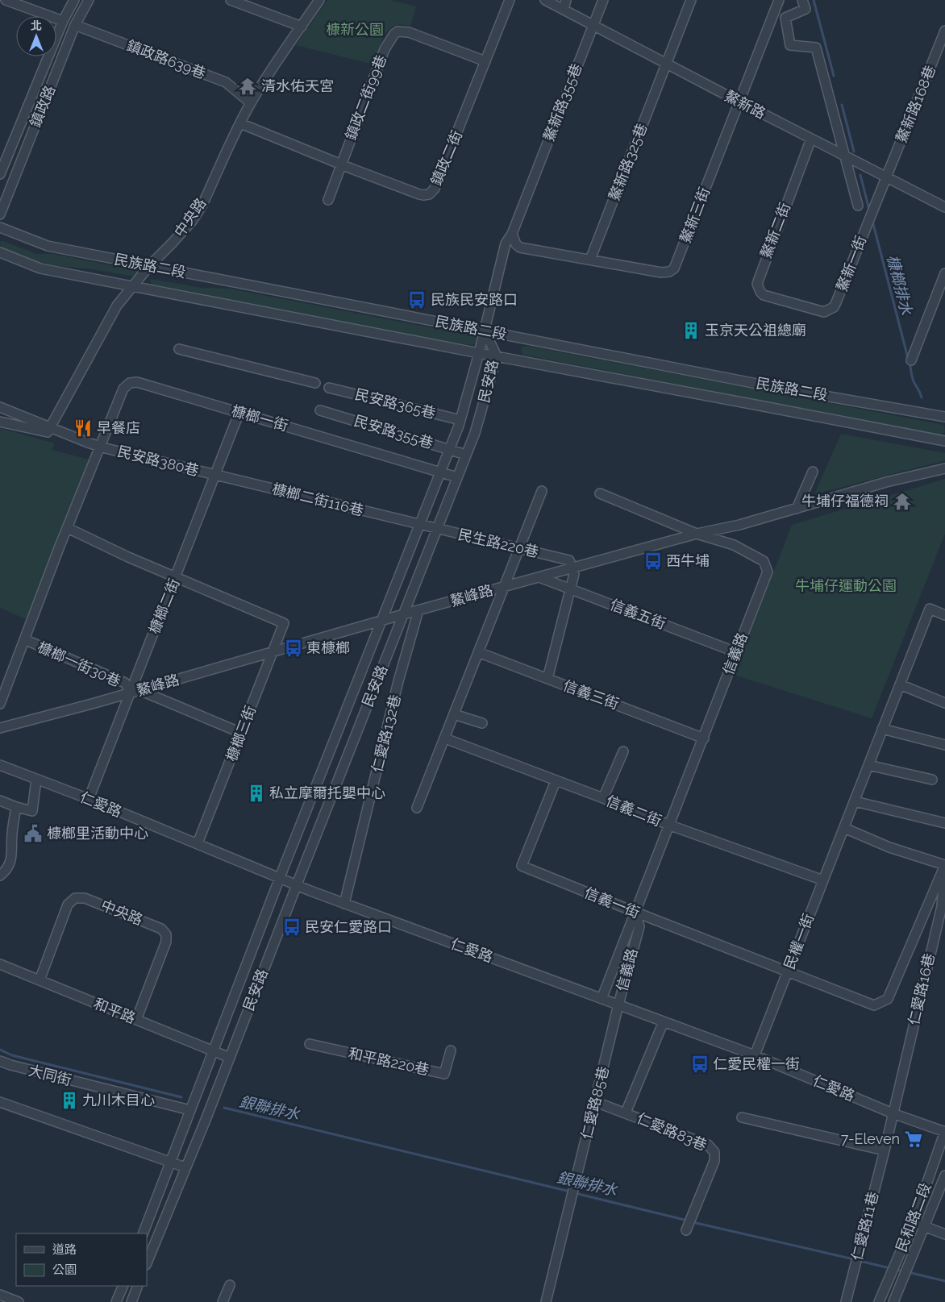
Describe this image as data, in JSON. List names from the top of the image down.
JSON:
{
  "streets": {
    "street": [
      "鎮政路639巷",
      "鎮政二街99巷",
      "鰲新路355巷",
      "鰲新路168巷",
      "鰲新路",
      "鎮政路",
      "鎮政二街",
      "鰲新路325巷",
      "鰲新三街",
      "中央路",
      "鰲新二街",
      "鰲新一街",
      "民族路二段",
      "民安路",
      "民安路365巷",
      "槺榔一街",
      "民安路355巷",
      "民安路380巷",
      "槺榔二街116巷",
      "民生路220巷",
      "鰲峰路",
      "槺榔二街",
      "信義五街",
      "信義路",
      "槺榔一街30巷",
      "信義三街",
      "槺榔三街",
      "仁愛路132巷",
      "仁愛路",
      "信義二街",
      "信義一街",
      "民權一街",
      "仁愛路16巷",
      "和平路",
      "和平路220巷",
      "大同街",
      "仁愛路85巷",
      "仁愛路83巷",
      "民和路二段",
      "仁愛路11巷"
    ]
  },
  "crossings": [
    ["鎮政路639巷", "鎮政路"],
    ["鎮政路639巷", "中央路"],
    ["鎮政二街99巷", "鎮政二街"],
    ["鰲新路355巷", "鰲新路"],
    ["鰲新路355巷", "鰲新三街"],
    ["鰲新路355巷", "民族路二段"],
    ["鰲新路355巷", "民安路"],
    ["鰲新路168巷", "鰲新路"],
    ["鰲新路168巷", "鰲新一街"],
    ["鰲新路", "鰲新路325巷"],
    ["鰲新路", "鰲新三街"],
    ["鰲新路", "鰲新二街"],
    ["鰲新路", "鰲新一街"],
    ["鎮政二街", "中央路"],
    ["鰲新路325巷", "鰲新三街"],
    ["中央路", "民族路二段"],
    ["中央路", "和平路"],
    ["鰲新二街", "鰲新一街"],
    ["民族路二段", "民安路"],
    ["民安路", "民安路365巷"],
    ["民安路", "槺榔一街"],
    ["民安路", "民安路355巷"],
    ["民安路", "槺榔二街116巷"],
    ["民安路", "民生路220巷"],
    ["民安路", "鰲峰路"],
    ["民安路", "仁愛路"],
    ["民安路", "和平路"],
    ["民安路", "大同街"],
    ["槺榔一街", "民安路380巷"],
    ["槺榔一街", "槺榔二街"],
    ["槺榔一街", "槺榔一街30巷"],
    ["民安路380巷", "槺榔二街116巷"],
    ["民安路380巷", "槺榔二街"],
    ["槺榔二街116巷", "民生路220巷"],
    ["槺榔二街116巷", "槺榔二街"],
    ["民生路220巷", "鰲峰路"],
    ["鰲峰路", "槺榔二街"],
    ["鰲峰路", "信義五街"],
    ["鰲峰路", "信義路"],
    ["鰲峰路", "槺榔一街30巷"],
    ["鰲峰路", "槺榔三街"],
    ["鰲峰路", "仁愛路132巷"],
    ["槺榔二街", "槺榔一街30巷"],
    ["槺榔二街", "槺榔三街"],
    ["槺榔二街", "仁愛路"],
    ["信義五街", "信義路"],
    ["信義路", "信義三街"],
    ["信義路", "仁愛路"],
    ["信義路", "信義二街"],
    ["信義路", "信義一街"],
    ["信義路", "仁愛路85巷"],
    ["槺榔三街", "仁愛路"],
    ["仁愛路132巷", "仁愛路"],
    ["仁愛路", "民權一街"],
    ["仁愛路", "仁愛路16巷"],
    ["仁愛路", "仁愛路85巷"],
    ["仁愛路", "民和路二段"],
    ["仁愛路", "仁愛路11巷"],
    ["信義二街", "信義一街"],
    ["信義二街", "民權一街"],
    ["信義一街", "民權一街"],
    ["信義一街", "仁愛路16巷"],
    ["仁愛路16巷", "仁愛路11巷"],
    ["仁愛路85巷", "仁愛路83巷"]
  ],
  "water": ["槺榔排水", "銀聯排水"],
  "parks": ["槺新公園", "牛埔仔運動公園"],
  "places": {
    "temple": ["清水佑天宮", "牛埔仔福德祠"],
    "bus stop": [
      "民族民安路口",
      "西牛埔",
      "東槺榔",
      "民安仁愛路口",
      "仁愛民權一街"
    ],
    "building": ["玉京天公祖總廟", "私立摩爾托嬰中心", "九川木目心"],
    "restaurant": ["早餐店"],
    "public building": ["槺榔里活動中心"],
    "supermarket": ["7-Eleven"]
  },
  "legend": ["道路", "公園"],
  "north": "top"
}
